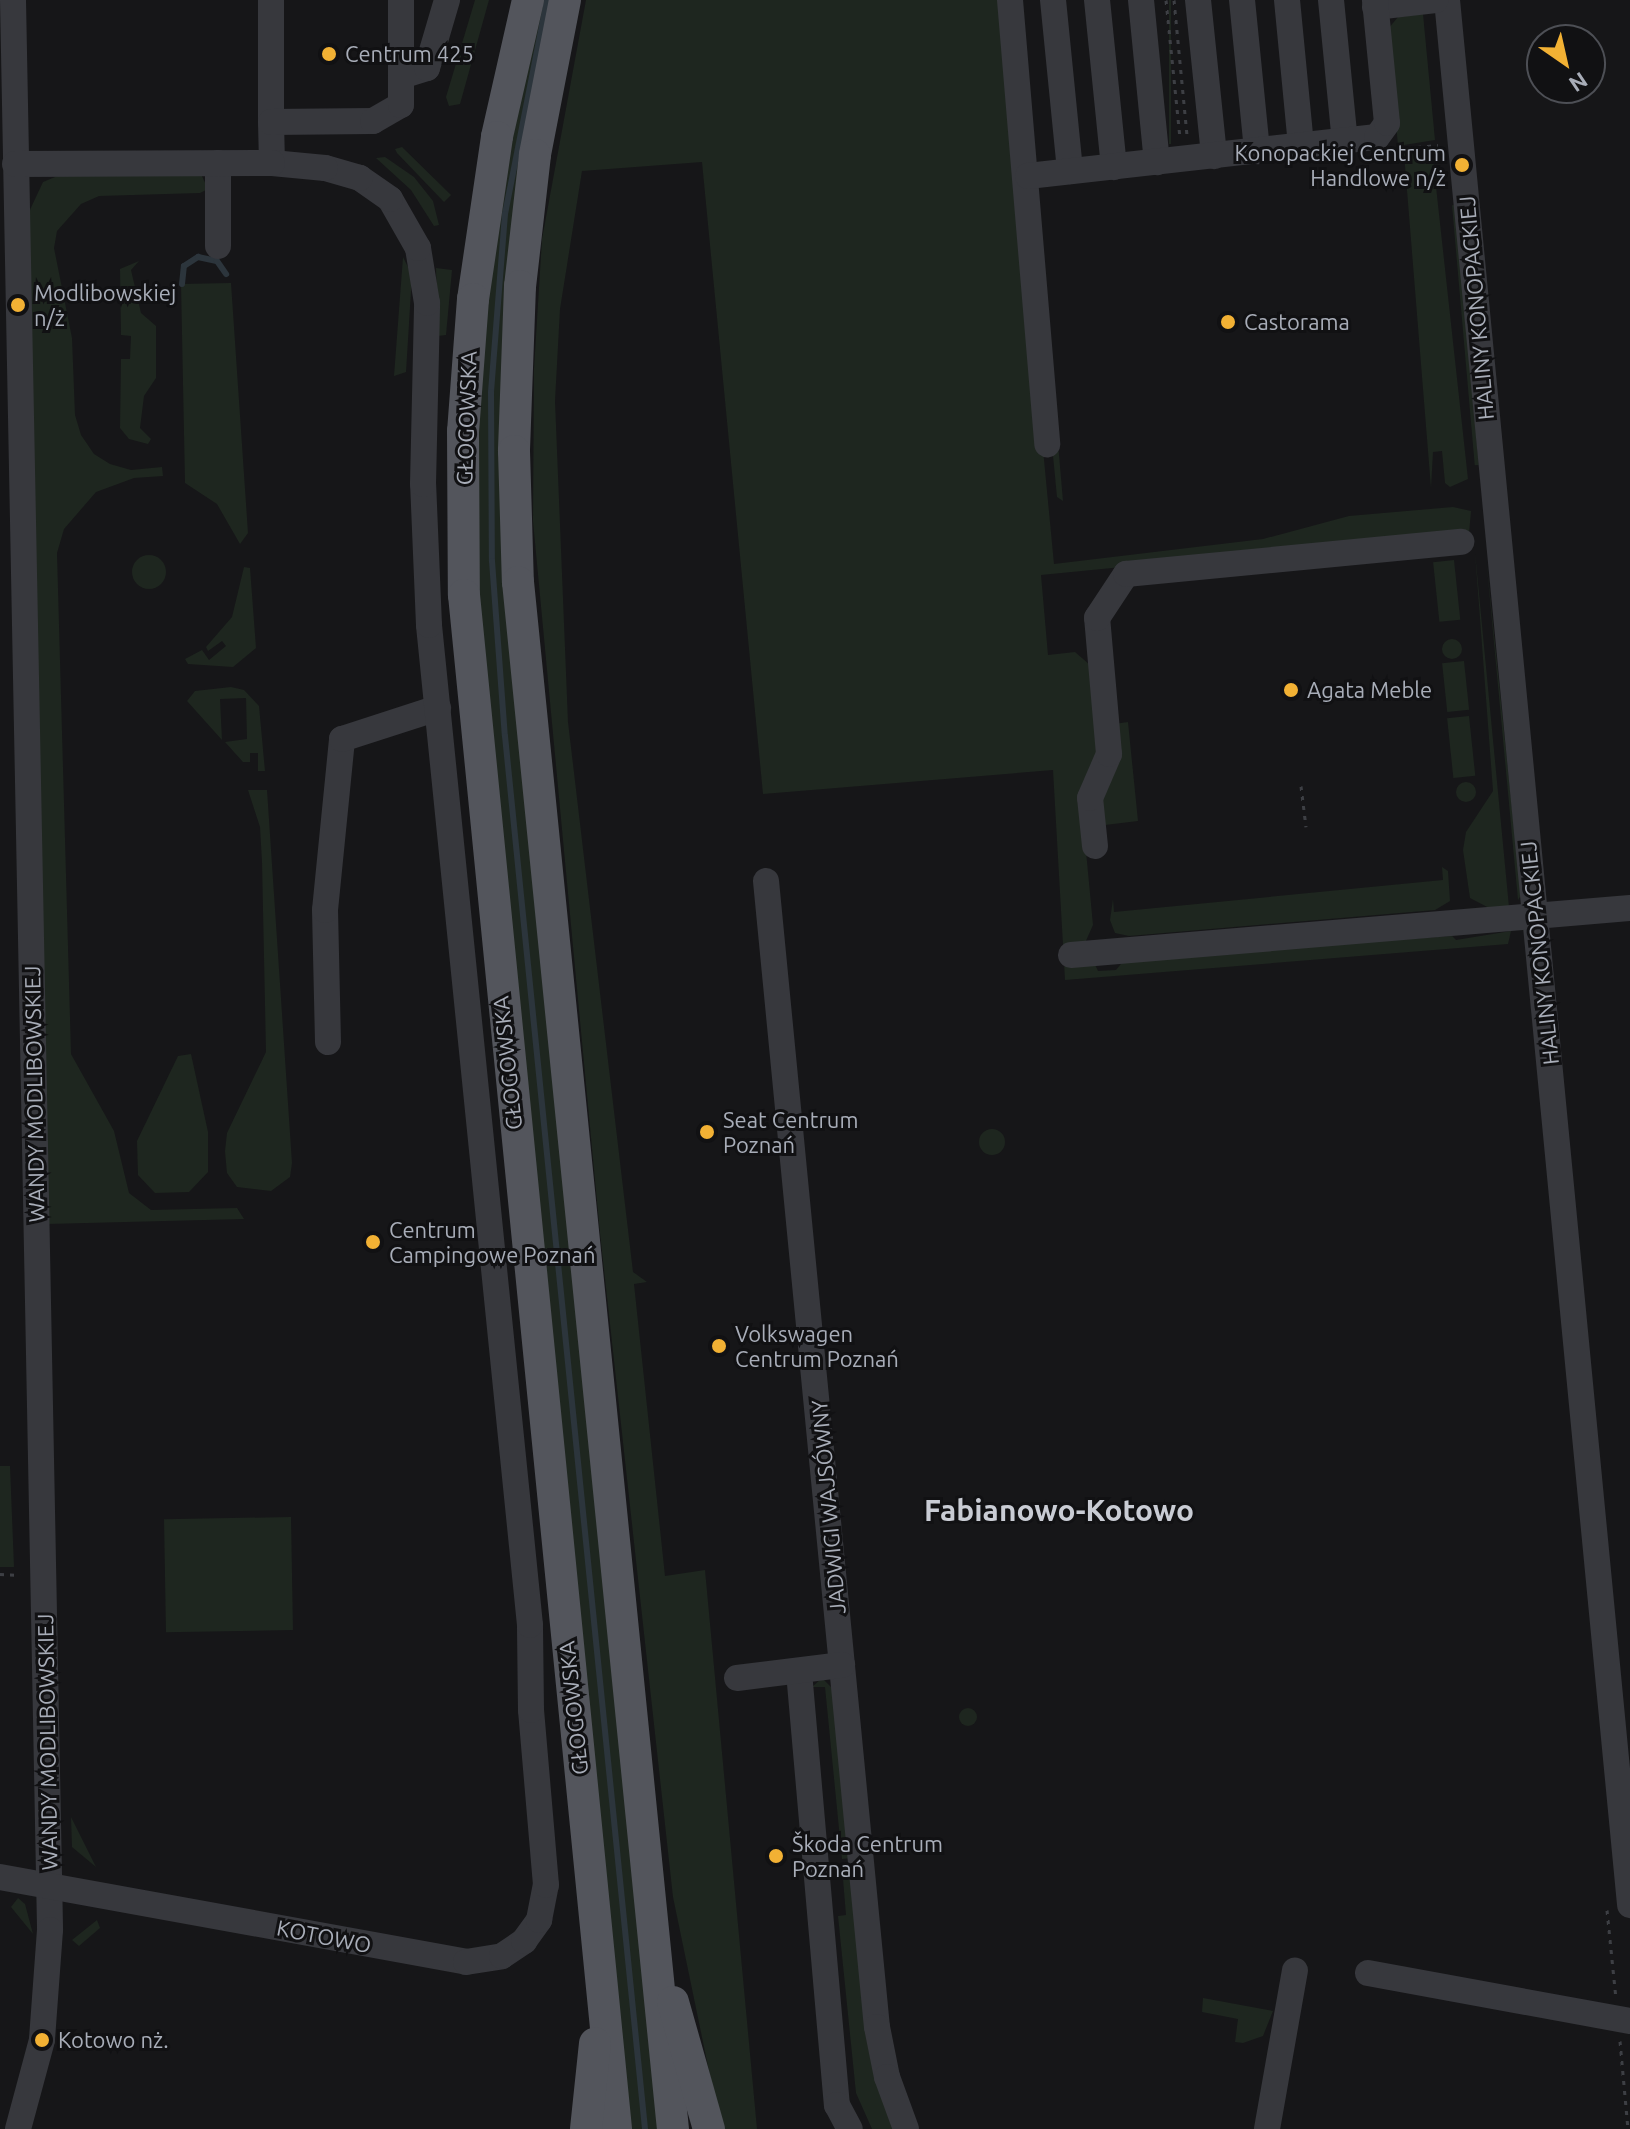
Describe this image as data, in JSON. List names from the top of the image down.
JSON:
{
  "streets": {
    "main road": ["GŁOGOWSKA"],
    "street": [
      "HALINY KONOPACKIEJ",
      "WANDY MODLIBOWSKIEJ",
      "JADWIGI WAJSÓWNY",
      "KOTOWO"
    ]
  },
  "crossings": [
    ["WANDY MODLIBOWSKIEJ", "KOTOWO"]
  ],
  "districts": ["Fabianowo-Kotowo"],
  "places": [
    "Centrum 425",
    "Konopackiej Centrum Handlowe n/ż",
    "Modlibowskiej n/ż",
    "Castorama",
    "Agata Meble",
    "Seat Centrum Poznań",
    "Centrum Campingowe Poznań",
    "Volkswagen Centrum Poznań",
    "Škoda Centrum Poznań",
    "Kotowo nż."
  ],
  "north": "bottom right"
}
